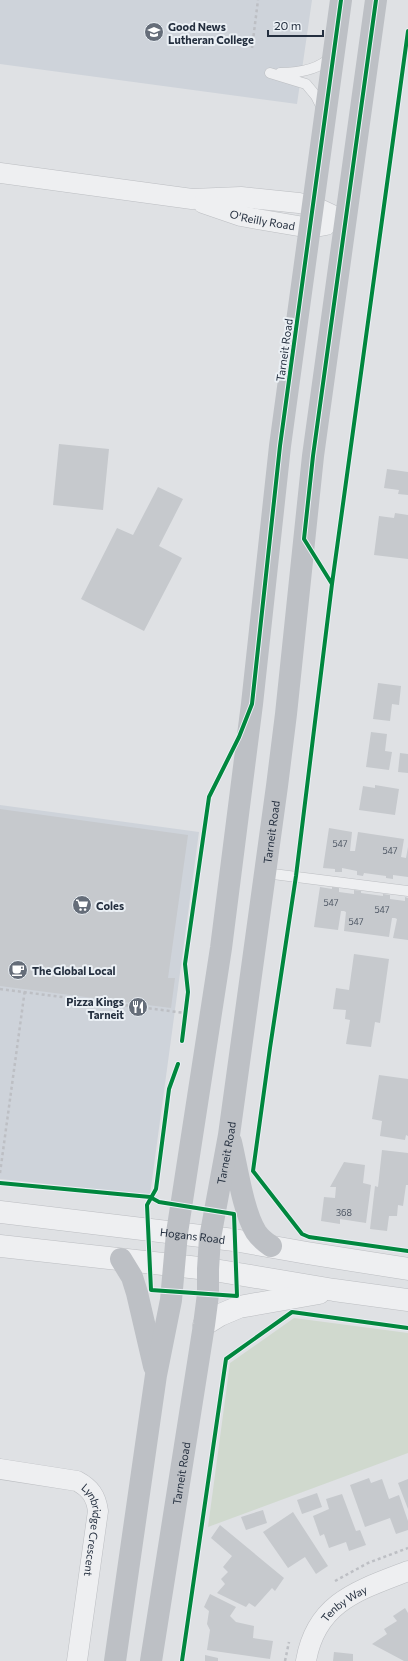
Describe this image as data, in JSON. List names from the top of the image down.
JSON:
{
  "streets": {
    "main road": ["Tarneit Road"],
    "street": [
      "O'Reilly Road",
      "Hogans Road",
      "Lynbridge Crescent",
      "Tenby Way"
    ]
  },
  "crossings": [
    ["O'Reilly Road", "Tarneit Road"],
    ["Tarneit Road", "Hogans Road"]
  ],
  "places": {
    "school or university": ["Good News Lutheran College"],
    "supermarket": ["Coles"],
    "cafe": ["The Global Local"],
    "restaurant": ["Pizza Kings Tarneit"]
  },
  "house_numbers": [
    "547",
    "547",
    "547",
    "547",
    "547",
    "368"
  ],
  "scale_bar": "20 m"
}
